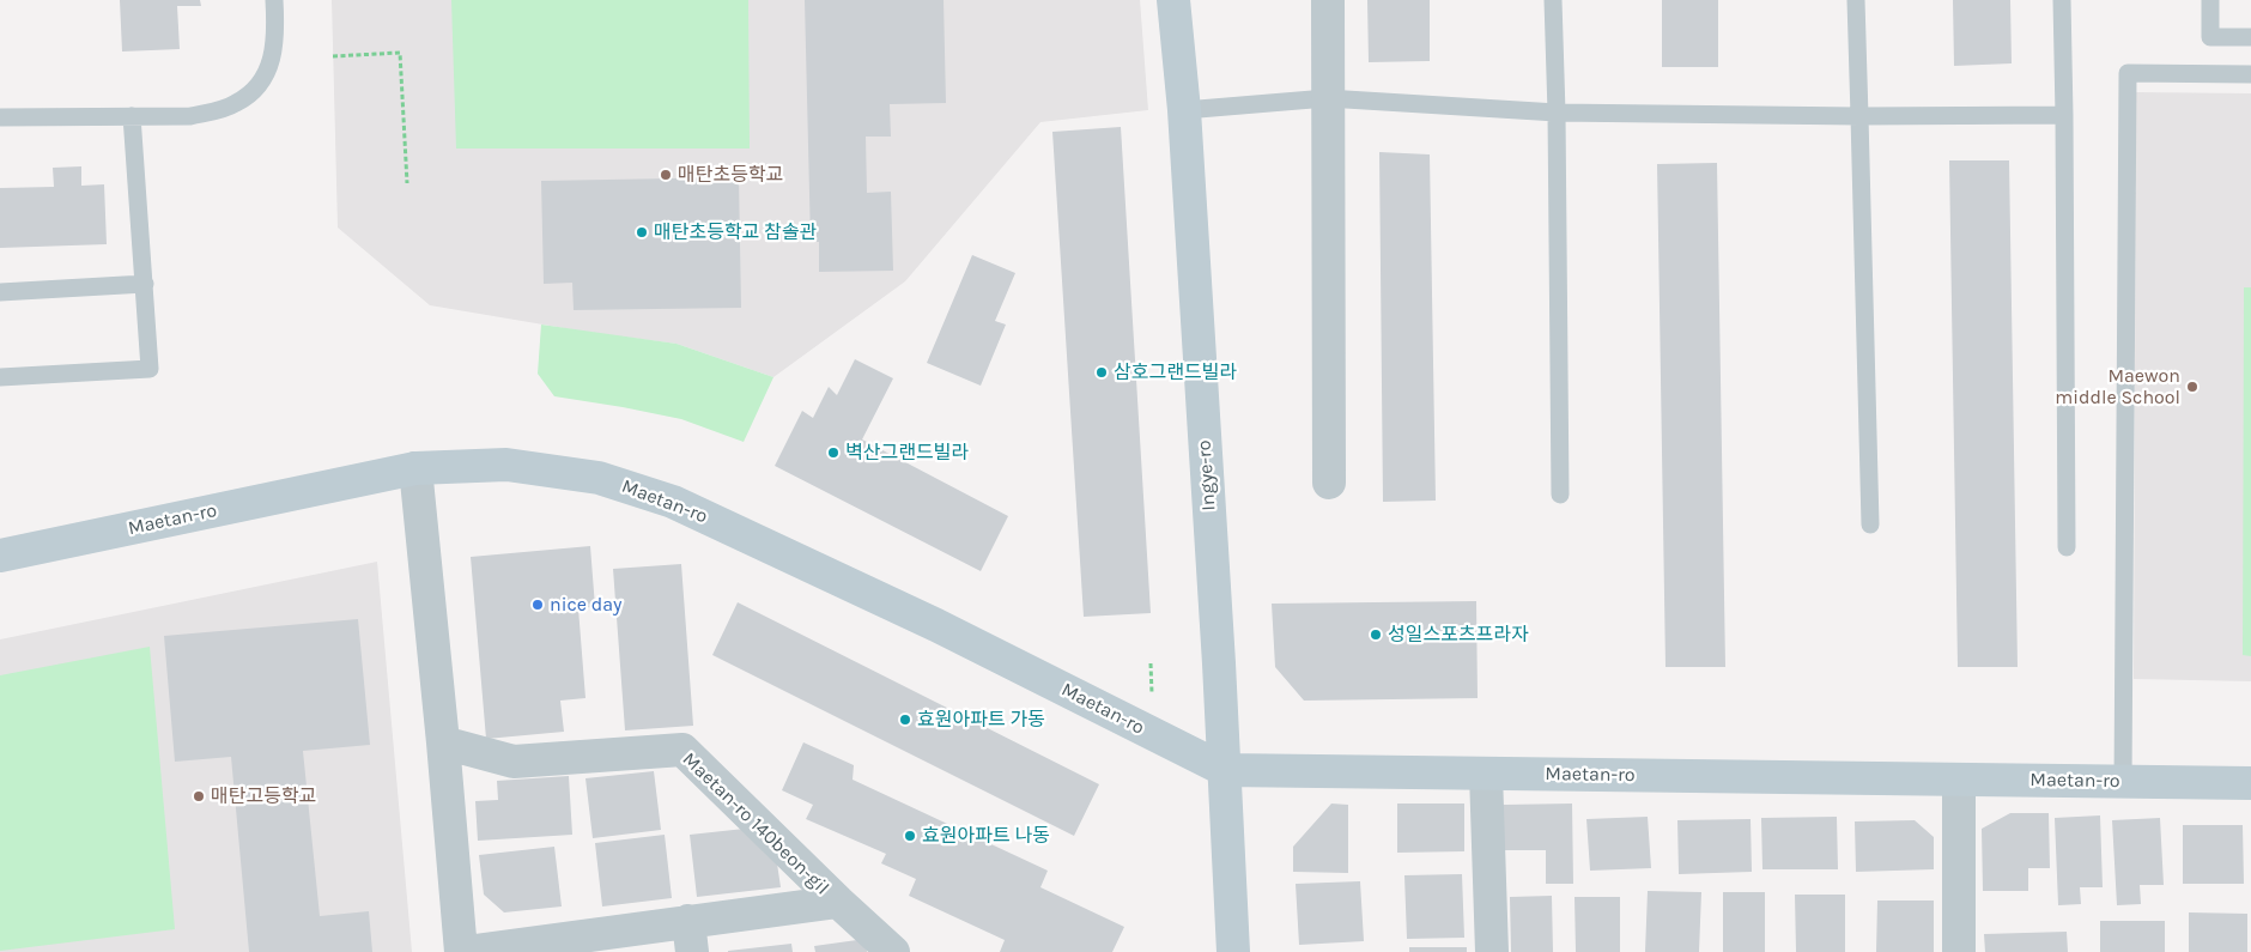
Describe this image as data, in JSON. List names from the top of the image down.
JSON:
{
  "streets": {
    "street": ["Ingye-ro", "Maetan-ro", "Maetan-ro 140beon-gil"]
  },
  "crossings": [
    ["Ingye-ro", "Maetan-ro"]
  ],
  "places": [
    "매탄초등학교",
    "매탄초등학교 참솔관",
    "삼호그랜드빌라",
    "Maewon middle School",
    "벽산그랜드빌라",
    "nice day",
    "성일스포츠프라자",
    "효원아파트 가동",
    "매탄고등학교",
    "효원아파트 나동"
  ]
}
